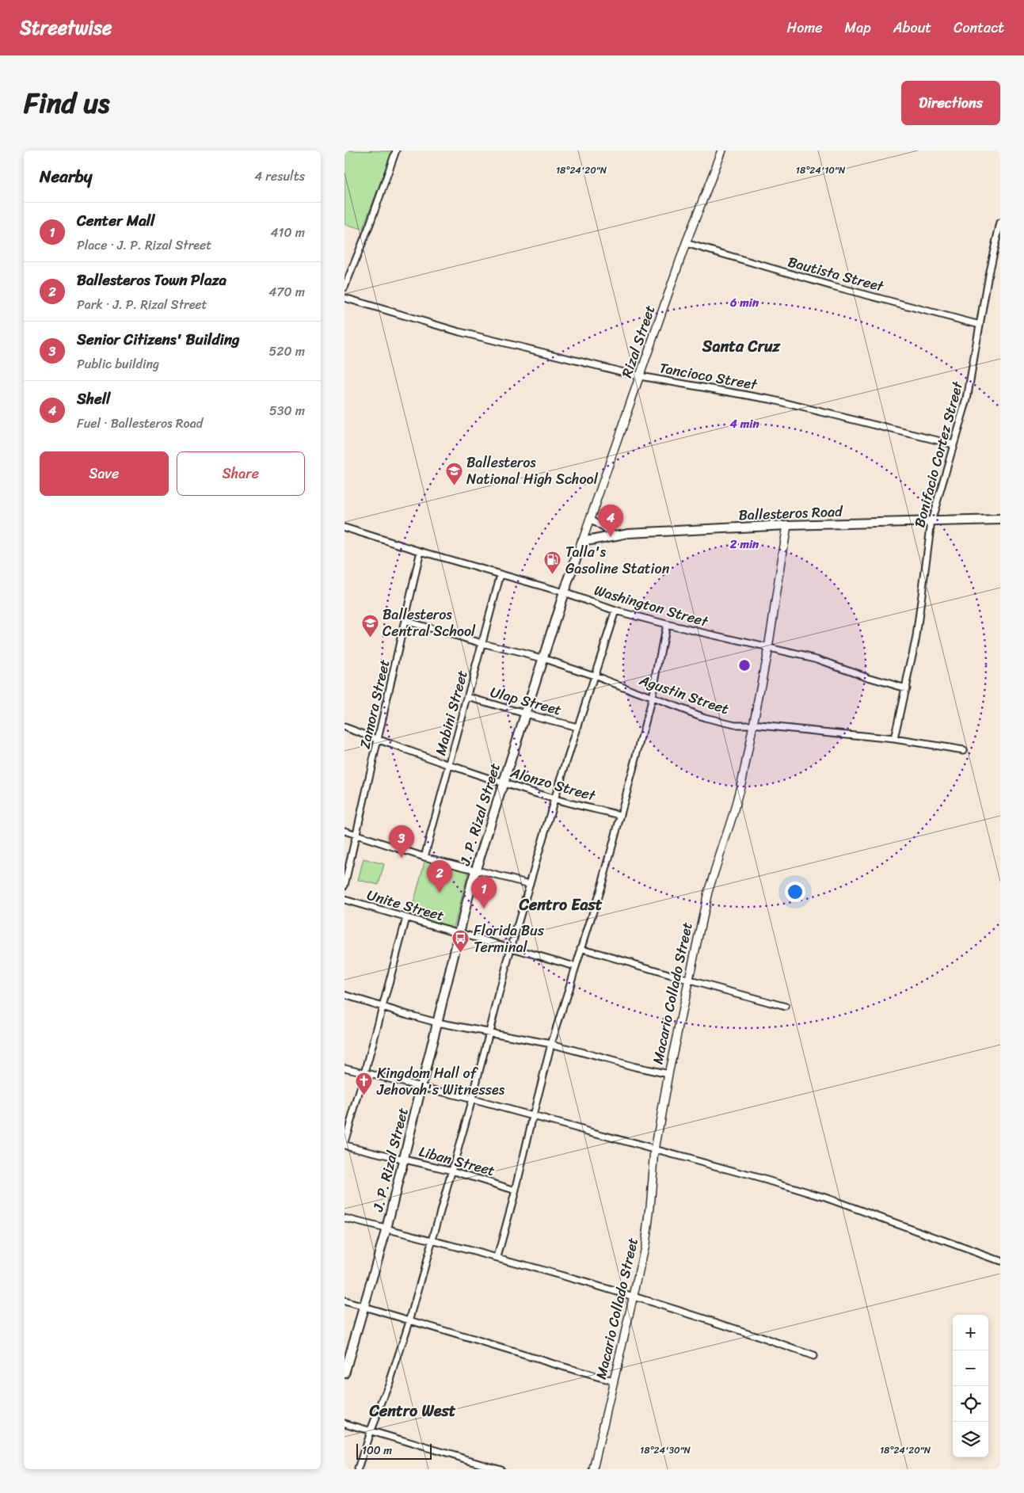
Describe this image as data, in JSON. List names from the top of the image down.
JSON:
{
  "streets": {
    "main road": ["Ballesteros Road", "J. P. Rizal Street"],
    "street": [
      "Bautista Street",
      "Rizal Street",
      "Tancioco Street",
      "Bonifacio Cortez Street",
      "Washington Street",
      "Agustin Street",
      "Ulap Street",
      "Zamora Street",
      "Mabini Street",
      "Alonzo Street",
      "Unite Street",
      "Macario Collado Street",
      "Liban Street"
    ]
  },
  "crossings": [
    ["Bautista Street", "Rizal Street"],
    ["Bautista Street", "Bonifacio Cortez Street"],
    ["Rizal Street", "Tancioco Street"],
    ["Rizal Street", "Ballesteros Road"],
    ["Rizal Street", "J. P. Rizal Street"],
    ["Tancioco Street", "Bonifacio Cortez Street"],
    ["Bonifacio Cortez Street", "Ballesteros Road"],
    ["Bonifacio Cortez Street", "Washington Street"],
    ["Bonifacio Cortez Street", "Agustin Street"],
    ["Ballesteros Road", "J. P. Rizal Street"],
    ["Ballesteros Road", "Macario Collado Street"],
    ["Washington Street", "Zamora Street"],
    ["Washington Street", "Mabini Street"],
    ["Washington Street", "J. P. Rizal Street"],
    ["Washington Street", "Macario Collado Street"],
    ["Agustin Street", "Zamora Street"],
    ["Agustin Street", "Mabini Street"],
    ["Agustin Street", "J. P. Rizal Street"],
    ["Agustin Street", "Macario Collado Street"],
    ["Ulap Street", "Mabini Street"],
    ["Ulap Street", "J. P. Rizal Street"],
    ["Zamora Street", "Alonzo Street"],
    ["Mabini Street", "Alonzo Street"],
    ["Alonzo Street", "J. P. Rizal Street"],
    ["J. P. Rizal Street", "Unite Street"],
    ["J. P. Rizal Street", "Liban Street"]
  ],
  "districts": ["Santa Cruz", "Centro East", "Centro West"],
  "places": {
    "school or university": ["Ballesteros National High School", "Ballesteros Central School"],
    "fuel station": ["Talla's Gasoline Station"],
    "bus stop": ["Florida Bus Terminal"],
    "church": ["Kingdom Hall of Jehovah's Witnesses"]
  },
  "scale_bar": "100 m",
  "page": {
    "header": "Streetwise",
    "nav": [
      "Home",
      "Map",
      "About",
      "Contact"
    ],
    "title": "Find us",
    "buttons": [
      "Directions",
      ["Save", "Share"]
    ],
    "heading": ["Nearby", "4 results"],
    "list": [
      {
        "mark": "1",
        "name": "Center Mall",
        "note": "Place · J. P. Rizal Street",
        "value": "410 m"
      },
      {
        "mark": "2",
        "name": "Ballesteros Town Plaza",
        "note": "Park · J. P. Rizal Street",
        "value": "470 m"
      },
      {
        "mark": "3",
        "name": "Senior Citizens' Building",
        "note": "Public building",
        "value": "520 m"
      },
      {
        "mark": "4",
        "name": "Shell",
        "note": "Fuel · Ballesteros Road",
        "value": "530 m"
      }
    ],
    "pins": [
      "4",
      "3",
      "2",
      "1"
    ],
    "map_buttons": ["+", "−"],
    "scale": "100 m"
  },
  "coordinates": ["18°24'20\"N", "18°24'10\"N", "18°24'30\"N"],
  "rings": ["6 min", "4 min", "2 min"]
}
